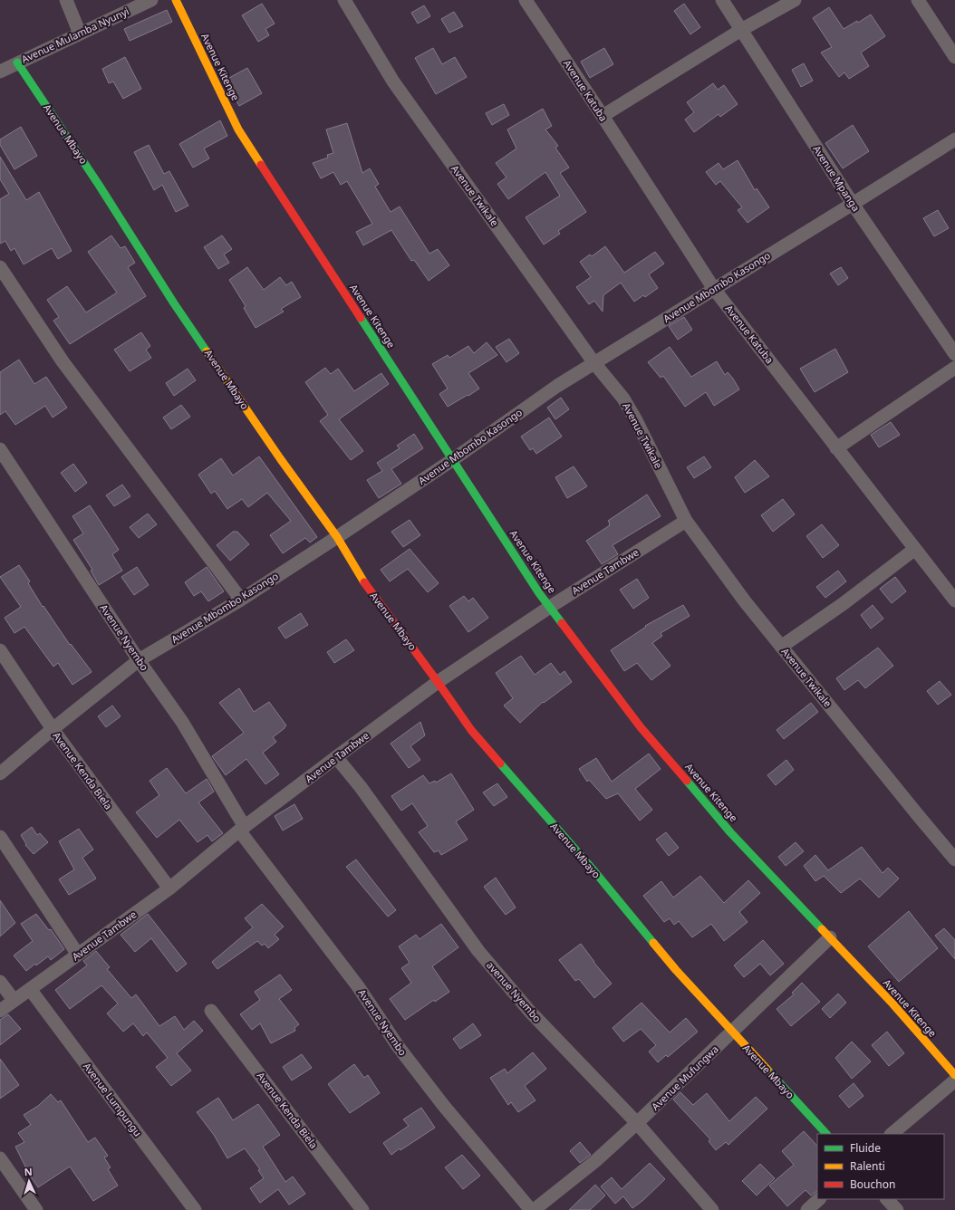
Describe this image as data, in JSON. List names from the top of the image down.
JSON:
{
  "streets": {
    "street": [
      "Avenue Mulamba Nyunyi",
      "Avenue Kitenge",
      "Avenue Katuba",
      "Avenue Mbayo",
      "Avenue Mpanga",
      "Avenue Twikale",
      "Avenue Mbombo Kasongo",
      "Avenue Tambwe",
      "Avenue Nyembo",
      "Avenue Kenda Biela",
      "avenue Nyembo",
      "Avenue Mufungwa",
      "Avenue Lumpungu"
    ]
  },
  "crossings": [
    ["Avenue Mulamba Nyunyi", "Avenue Mbayo"],
    ["Avenue Kitenge", "Avenue Mbombo Kasongo"],
    ["Avenue Kitenge", "Avenue Tambwe"],
    ["Avenue Kitenge", "Avenue Mufungwa"],
    ["Avenue Katuba", "Avenue Mbombo Kasongo"],
    ["Avenue Mbayo", "Avenue Mbombo Kasongo"],
    ["Avenue Mbayo", "Avenue Tambwe"],
    ["Avenue Mbayo", "Avenue Mufungwa"],
    ["Avenue Mpanga", "Avenue Mbombo Kasongo"],
    ["Avenue Twikale", "Avenue Mbombo Kasongo"],
    ["Avenue Twikale", "Avenue Tambwe"],
    ["Avenue Mbombo Kasongo", "Avenue Nyembo"],
    ["Avenue Mbombo Kasongo", "Avenue Kenda Biela"],
    ["Avenue Tambwe", "Avenue Nyembo"],
    ["Avenue Tambwe", "Avenue Kenda Biela"],
    ["Avenue Tambwe", "avenue Nyembo"],
    ["Avenue Tambwe", "Avenue Lumpungu"],
    ["avenue Nyembo", "Avenue Mufungwa"]
  ],
  "legend": ["Fluide", "Ralenti", "Bouchon"],
  "north": "top"
}
